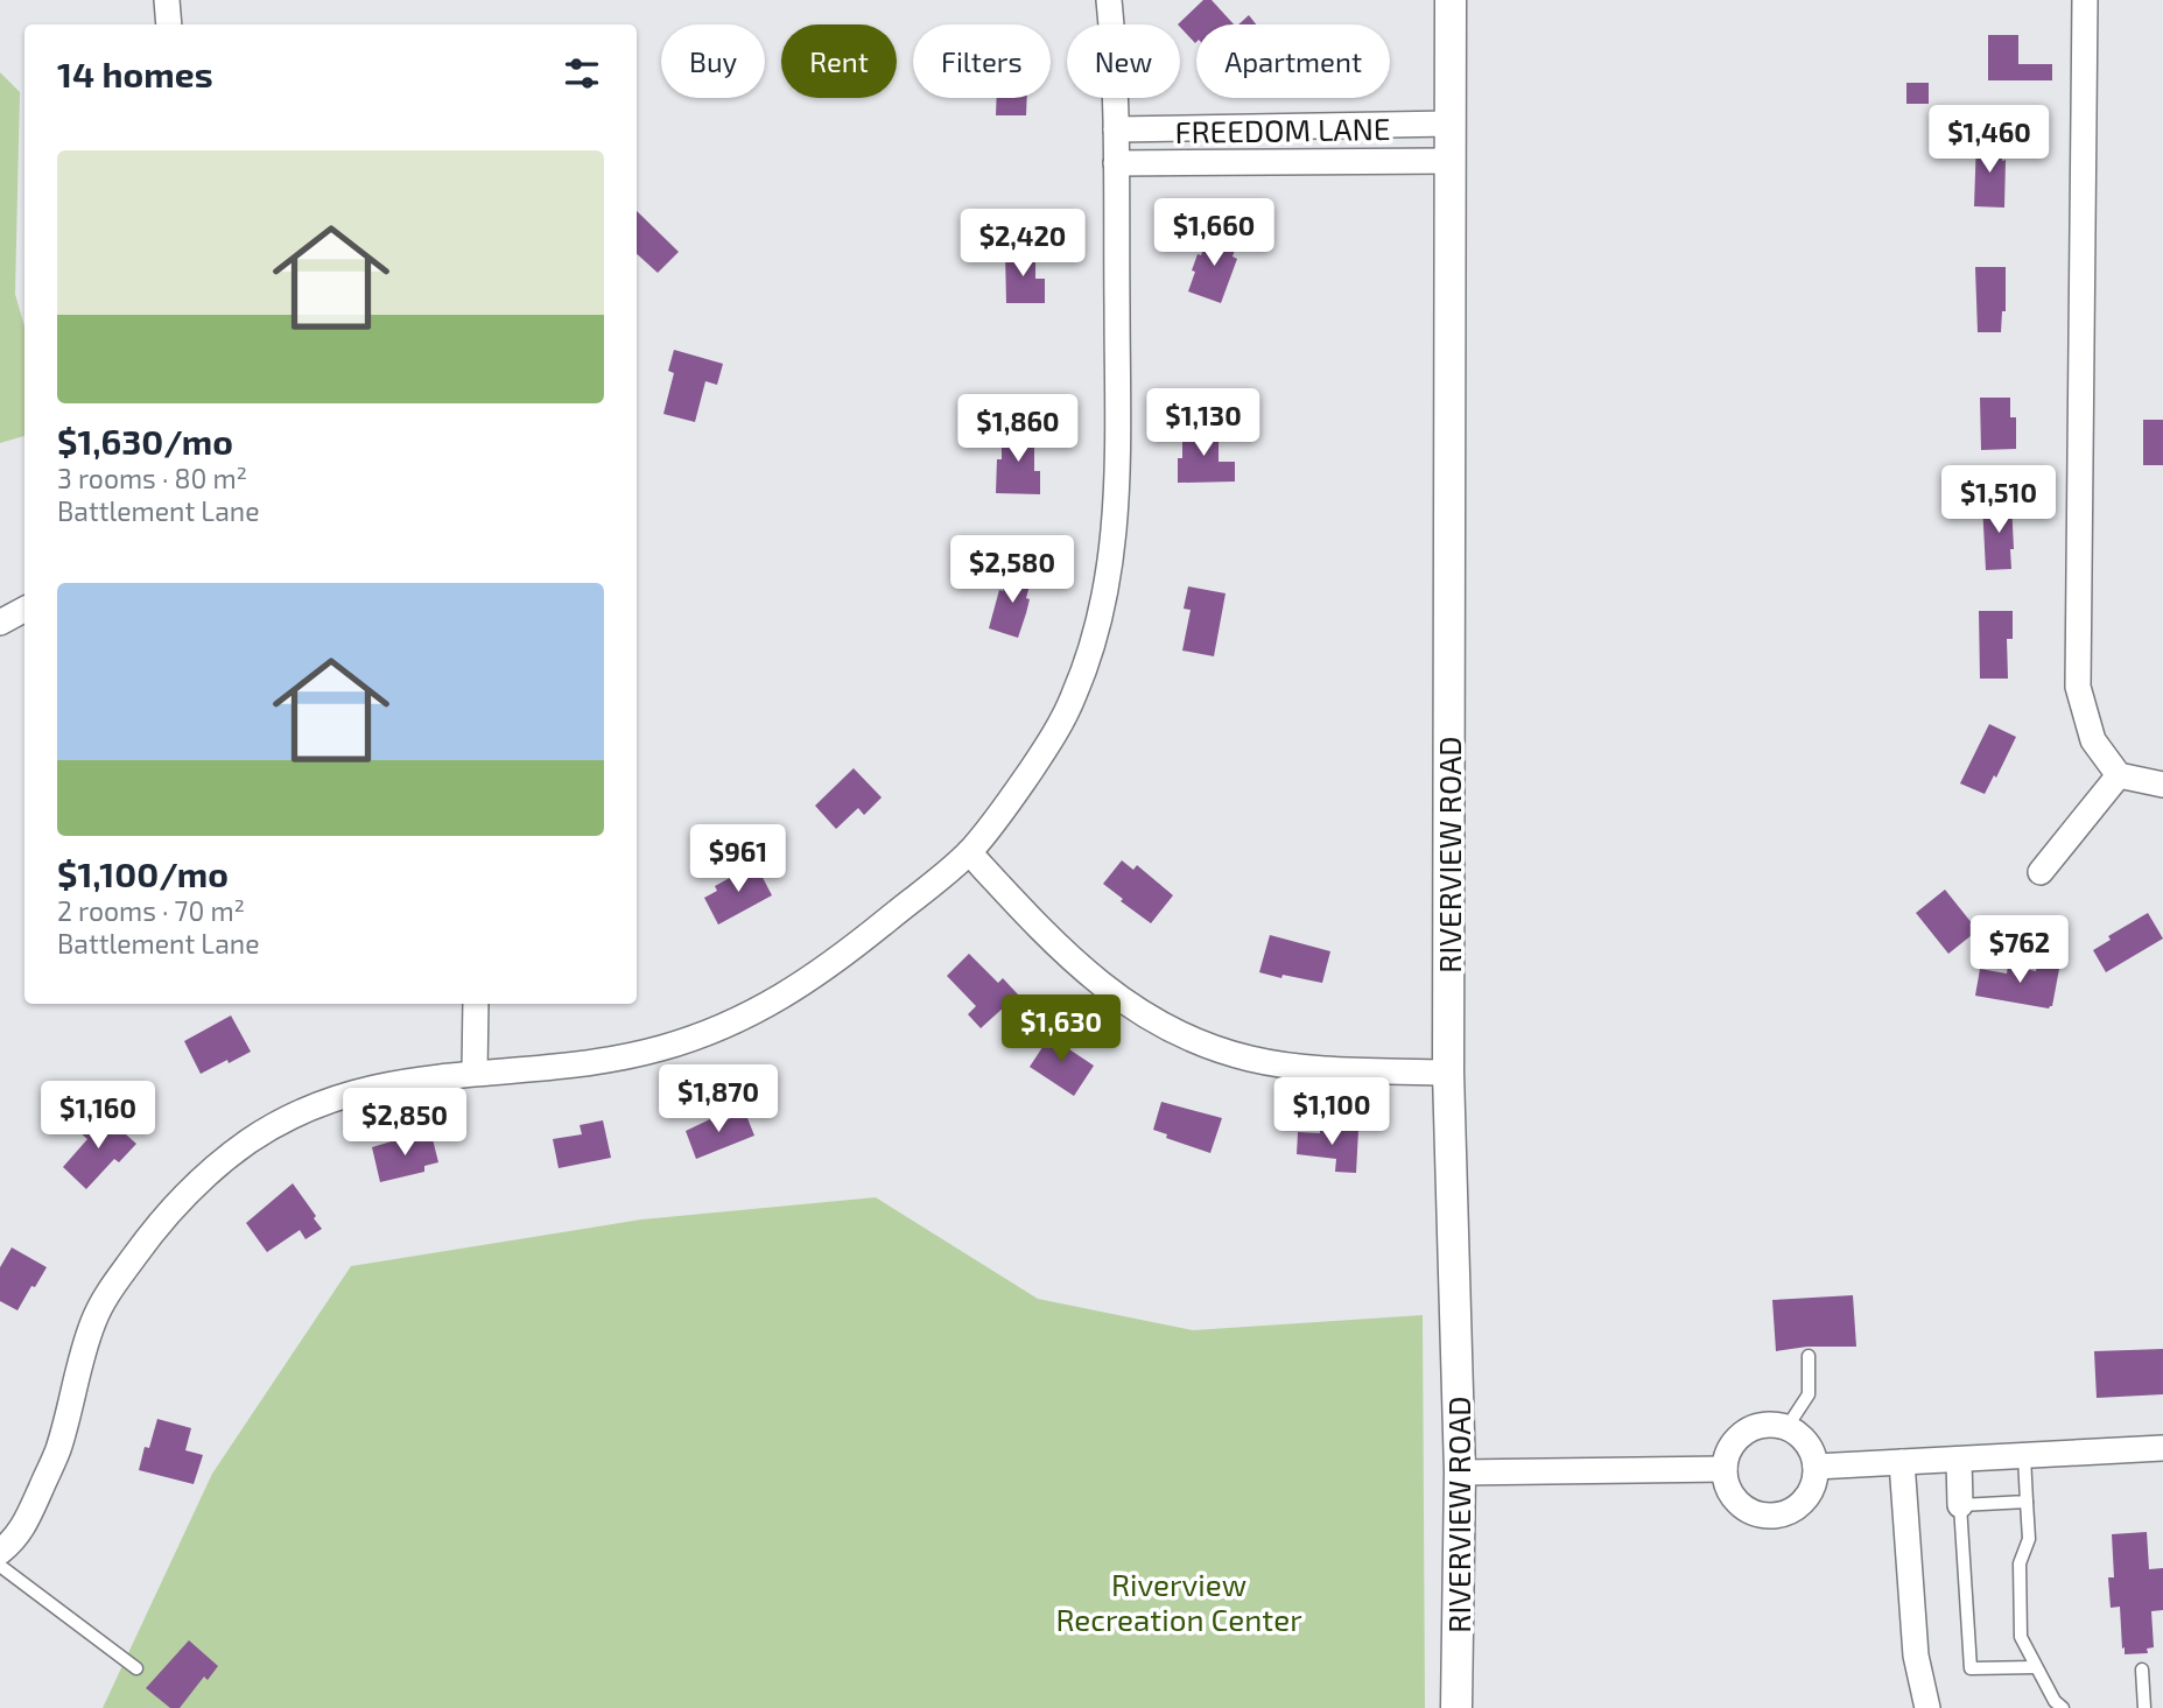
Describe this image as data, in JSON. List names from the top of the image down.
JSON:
{
  "streets": {
    "street": ["FREEDOM LANE", "RIVERVIEW ROAD"]
  },
  "crossings": [
    ["FREEDOM LANE", "RIVERVIEW ROAD"]
  ],
  "parks": ["Riverview Recreation Center"],
  "page": {
    "chip": [
      "Buy",
      "Rent",
      "Filters",
      "New",
      "Apartment"
    ],
    "heading": "14 homes",
    "price": [
      "$1,460",
      "$1,660",
      "$2,420",
      "$1,130",
      "$1,860",
      "$1,510",
      "$2,580",
      "$961",
      "$762",
      "$1,630",
      "$1,870",
      "$1,100",
      "$1,160",
      "$2,850"
    ],
    "list": [
      {
        "name": "$1,630/mo",
        "note": "3 rooms · 80 m² · Battlement Lane"
      },
      {
        "name": "$1,100/mo",
        "note": "2 rooms · 70 m² · Battlement Lane"
      }
    ]
  }
}
